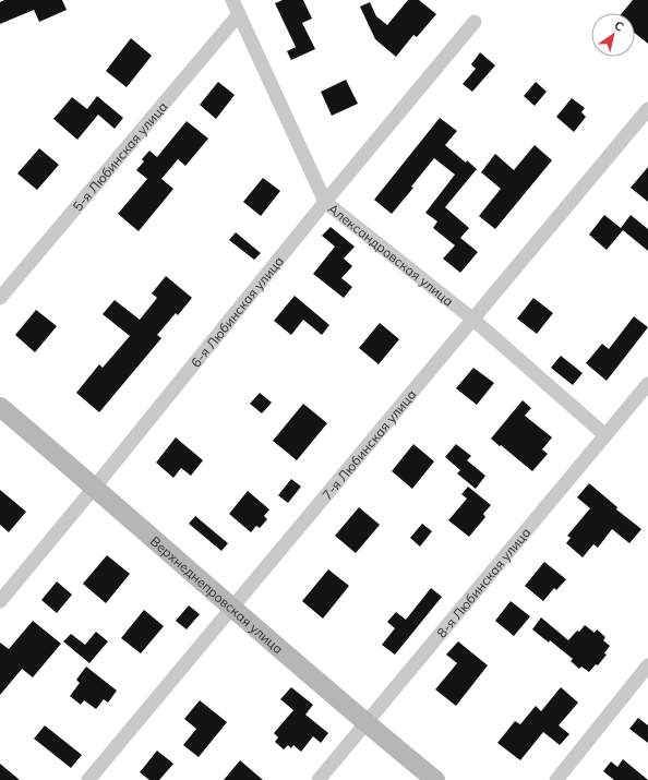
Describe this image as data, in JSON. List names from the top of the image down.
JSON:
{
  "streets": {
    "street": [
      "5-я Любинская улица",
      "Александровская улица",
      "6-я Любинская улица",
      "7-я Любинская улица",
      "8-я Любинская улица",
      "Верхнеднепровская улица"
    ]
  },
  "crossings": [
    ["5-я Любинская улица", "Александровская улица"],
    ["Александровская улица", "6-я Любинская улица"],
    ["Александровская улица", "7-я Любинская улица"],
    ["Александровская улица", "8-я Любинская улица"],
    ["6-я Любинская улица", "Верхнеднепровская улица"],
    ["7-я Любинская улица", "Верхнеднепровская улица"],
    ["8-я Любинская улица", "Верхнеднепровская улица"]
  ],
  "north": "top right"
}
